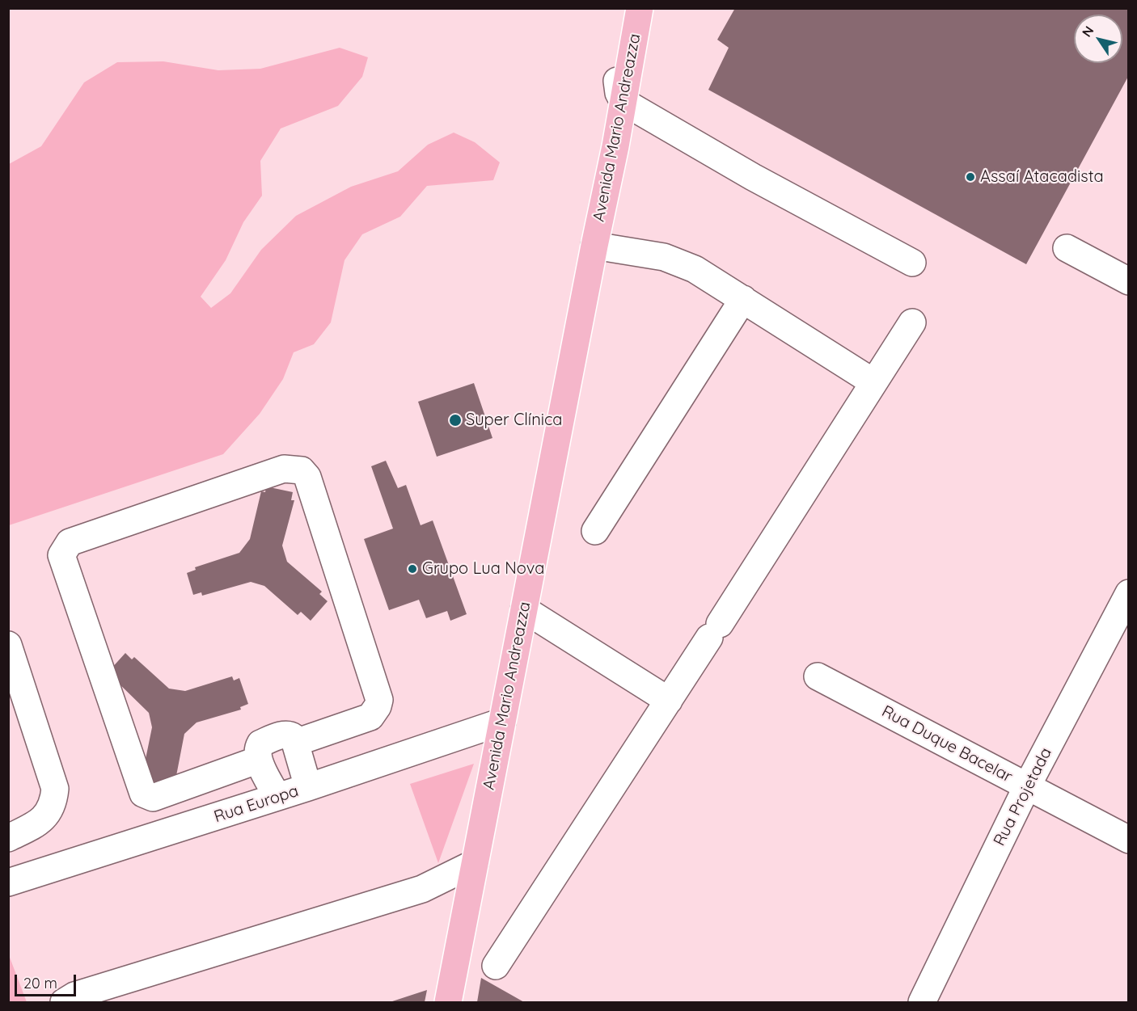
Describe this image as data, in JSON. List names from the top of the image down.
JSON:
{
  "streets": {
    "main road": ["Avenida Mario Andreazza"],
    "street": ["Rua Duque Bacelar", "Rua Projetada", "Rua Europa"]
  },
  "crossings": [
    ["Avenida Mario Andreazza", "Rua Europa"],
    ["Rua Duque Bacelar", "Rua Projetada"]
  ],
  "places": ["Assaí Atacadista", "Super Clínica", "Grupo Lua Nova"],
  "scale_bar": "20 m",
  "north": "top left"
}
